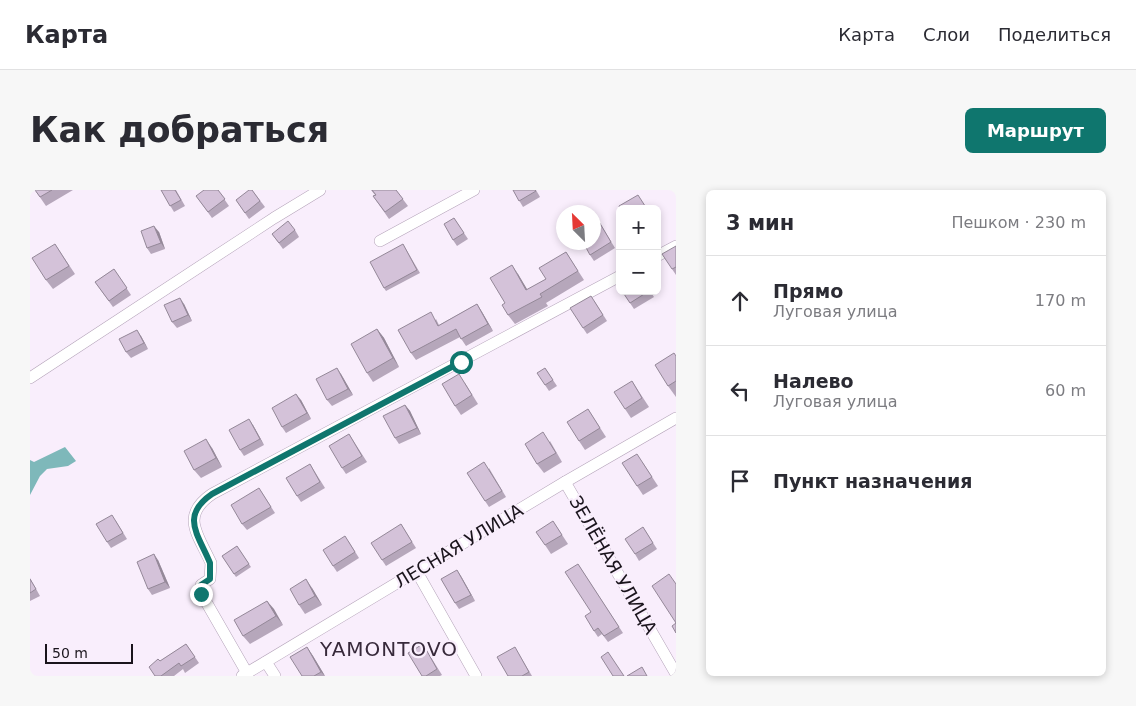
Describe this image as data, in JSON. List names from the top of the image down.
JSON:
{
  "streets": {
    "street": ["ЛЕСНАЯ УЛИЦА", "ЗЕЛЁНАЯ УЛИЦА"]
  },
  "crossings": [
    ["ЛЕСНАЯ УЛИЦА", "ЗЕЛЁНАЯ УЛИЦА"]
  ],
  "districts": ["YAMONTOVO"],
  "scale_bar": "50 m",
  "north": "top left",
  "page": {
    "header": "Карта",
    "nav": ["Карта", "Слои", "Поделиться"],
    "buttons": "Маршрут",
    "title": "Как добраться",
    "heading": ["3 мин", "Пешком · 230 m"],
    "map_buttons": ["+", "−"],
    "list": [
      ["Прямо", "Луговая улица", "170 m"],
      ["Налево", "Луговая улица", "60 m"],
      "Пункт назначения"
    ],
    "scale": "50 m"
  }
}
